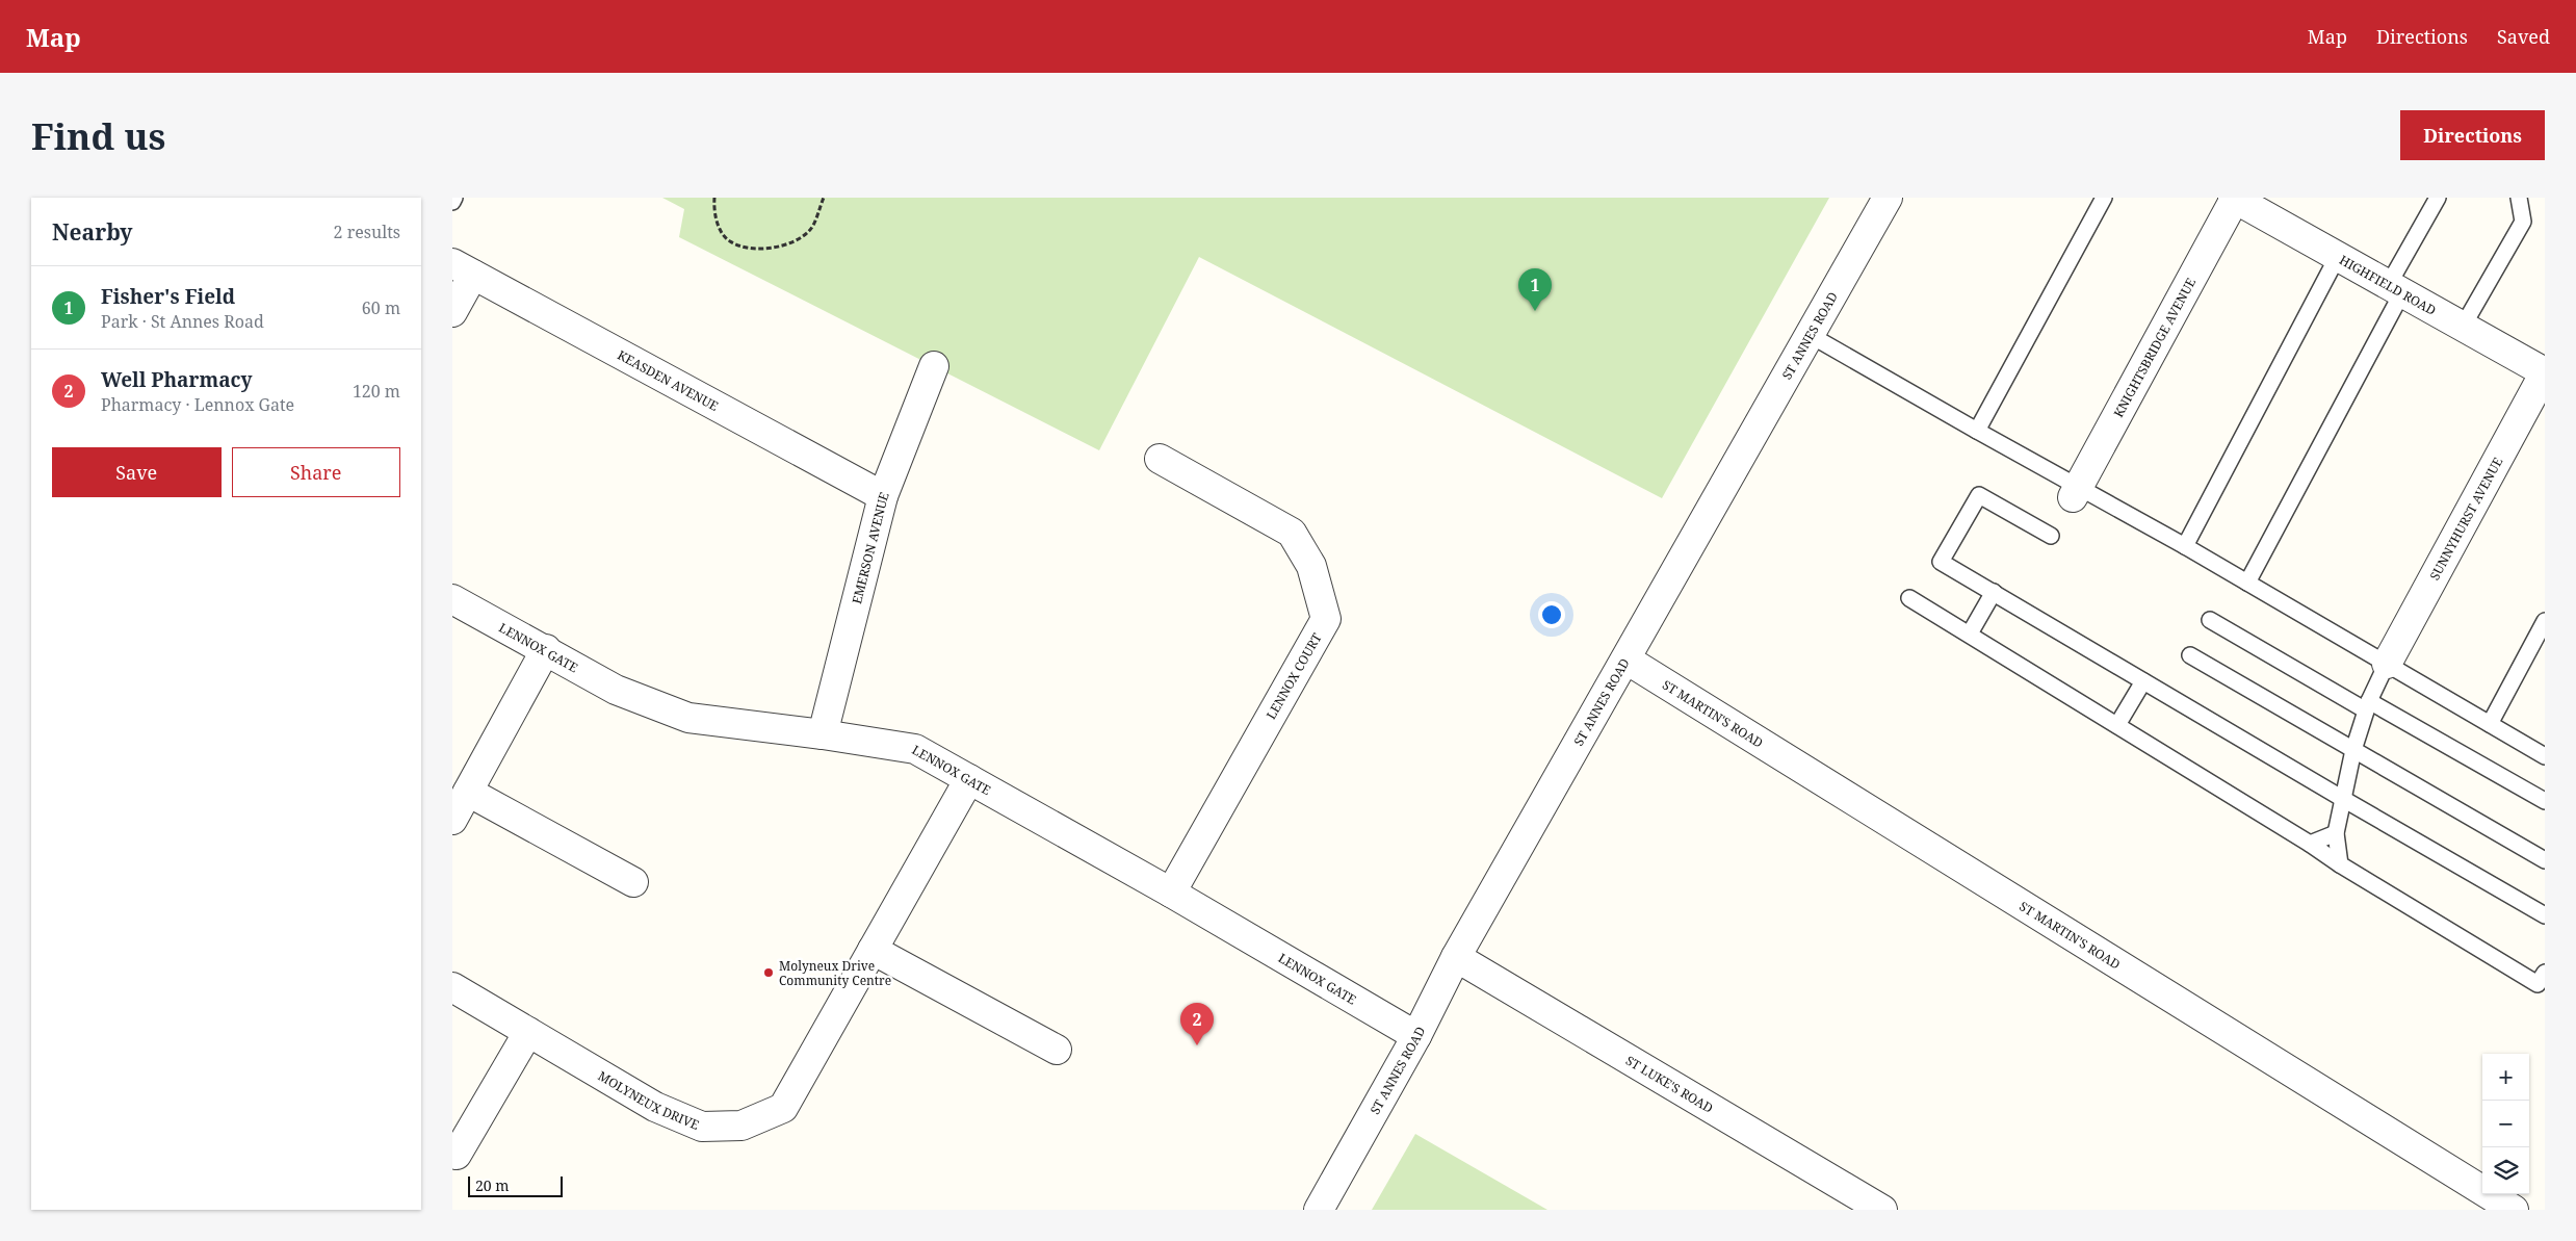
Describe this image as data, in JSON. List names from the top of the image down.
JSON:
{
  "streets": {
    "street": [
      "HIGHFIELD ROAD",
      "ST ANNES ROAD",
      "KNIGHTSBRIDGE AVENUE",
      "KEASDEN AVENUE",
      "SUNNYHURST AVENUE",
      "EMERSON AVENUE",
      "LENNOX GATE",
      "LENNOX COURT",
      "ST MARTIN'S ROAD",
      "ST LUKE'S ROAD",
      "MOLYNEUX DRIVE"
    ]
  },
  "crossings": [
    ["HIGHFIELD ROAD", "KNIGHTSBRIDGE AVENUE"],
    ["HIGHFIELD ROAD", "SUNNYHURST AVENUE"],
    ["ST ANNES ROAD", "LENNOX GATE"],
    ["ST ANNES ROAD", "ST MARTIN'S ROAD"],
    ["ST ANNES ROAD", "ST LUKE'S ROAD"],
    ["KEASDEN AVENUE", "EMERSON AVENUE"],
    ["EMERSON AVENUE", "LENNOX GATE"],
    ["LENNOX GATE", "LENNOX COURT"],
    ["LENNOX GATE", "MOLYNEUX DRIVE"]
  ],
  "places": ["Molyneux Drive Community Centre"],
  "scale_bar": "20 m",
  "page": {
    "header": "Map",
    "nav": ["Map", "Directions", "Saved"],
    "buttons": [
      "Directions",
      ["Save", "Share"]
    ],
    "title": "Find us",
    "heading": ["Nearby", "2 results"],
    "list": [
      {
        "mark": "1",
        "name": "Fisher's Field",
        "note": "Park · St Annes Road",
        "value": "60 m"
      },
      {
        "mark": "2",
        "name": "Well Pharmacy",
        "note": "Pharmacy · Lennox Gate",
        "value": "120 m"
      }
    ],
    "pins": ["1", "2"],
    "map_buttons": ["+", "−"],
    "scale": "20 m"
  }
}
